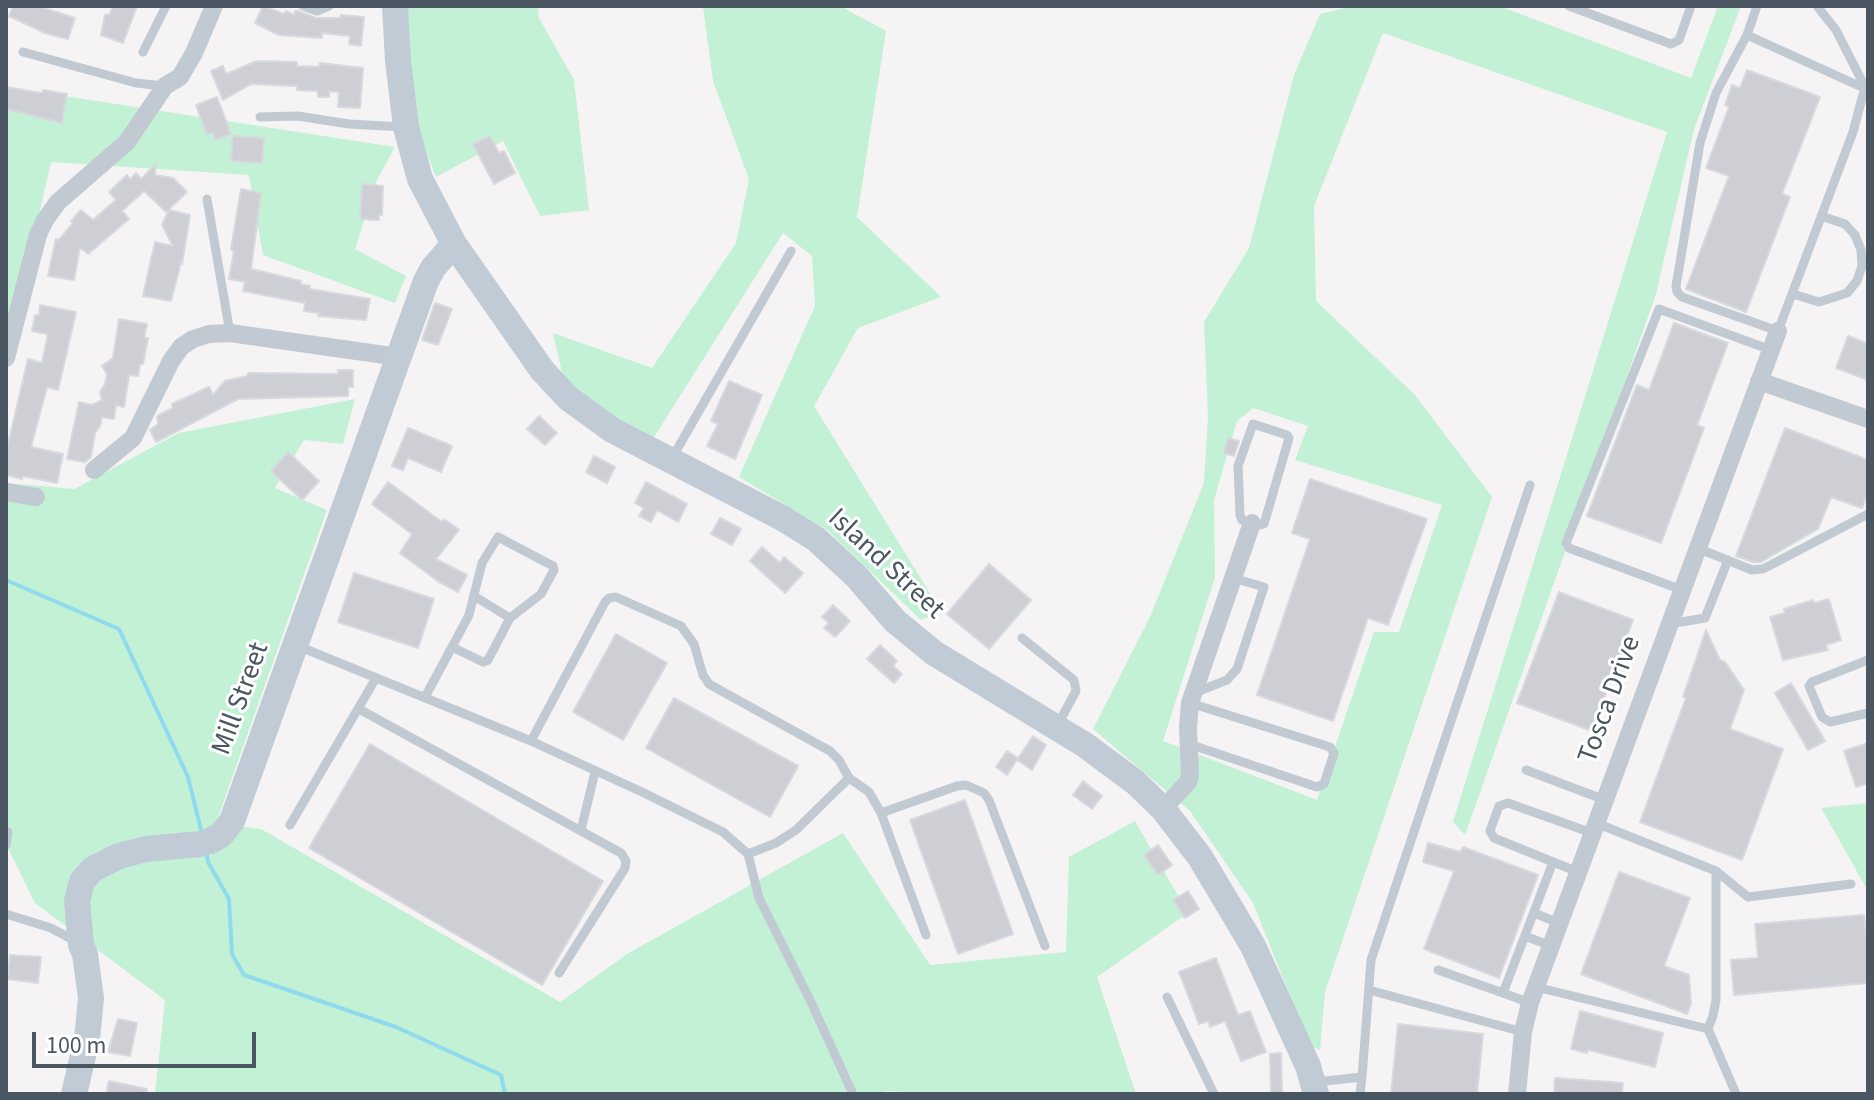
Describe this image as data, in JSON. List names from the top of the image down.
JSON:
{
  "streets": {
    "street": ["Island Street", "Mill Street", "Tosca Drive"]
  },
  "crossings": [
    ["Island Street", "Mill Street"]
  ],
  "scale_bar": "100 m"
}
